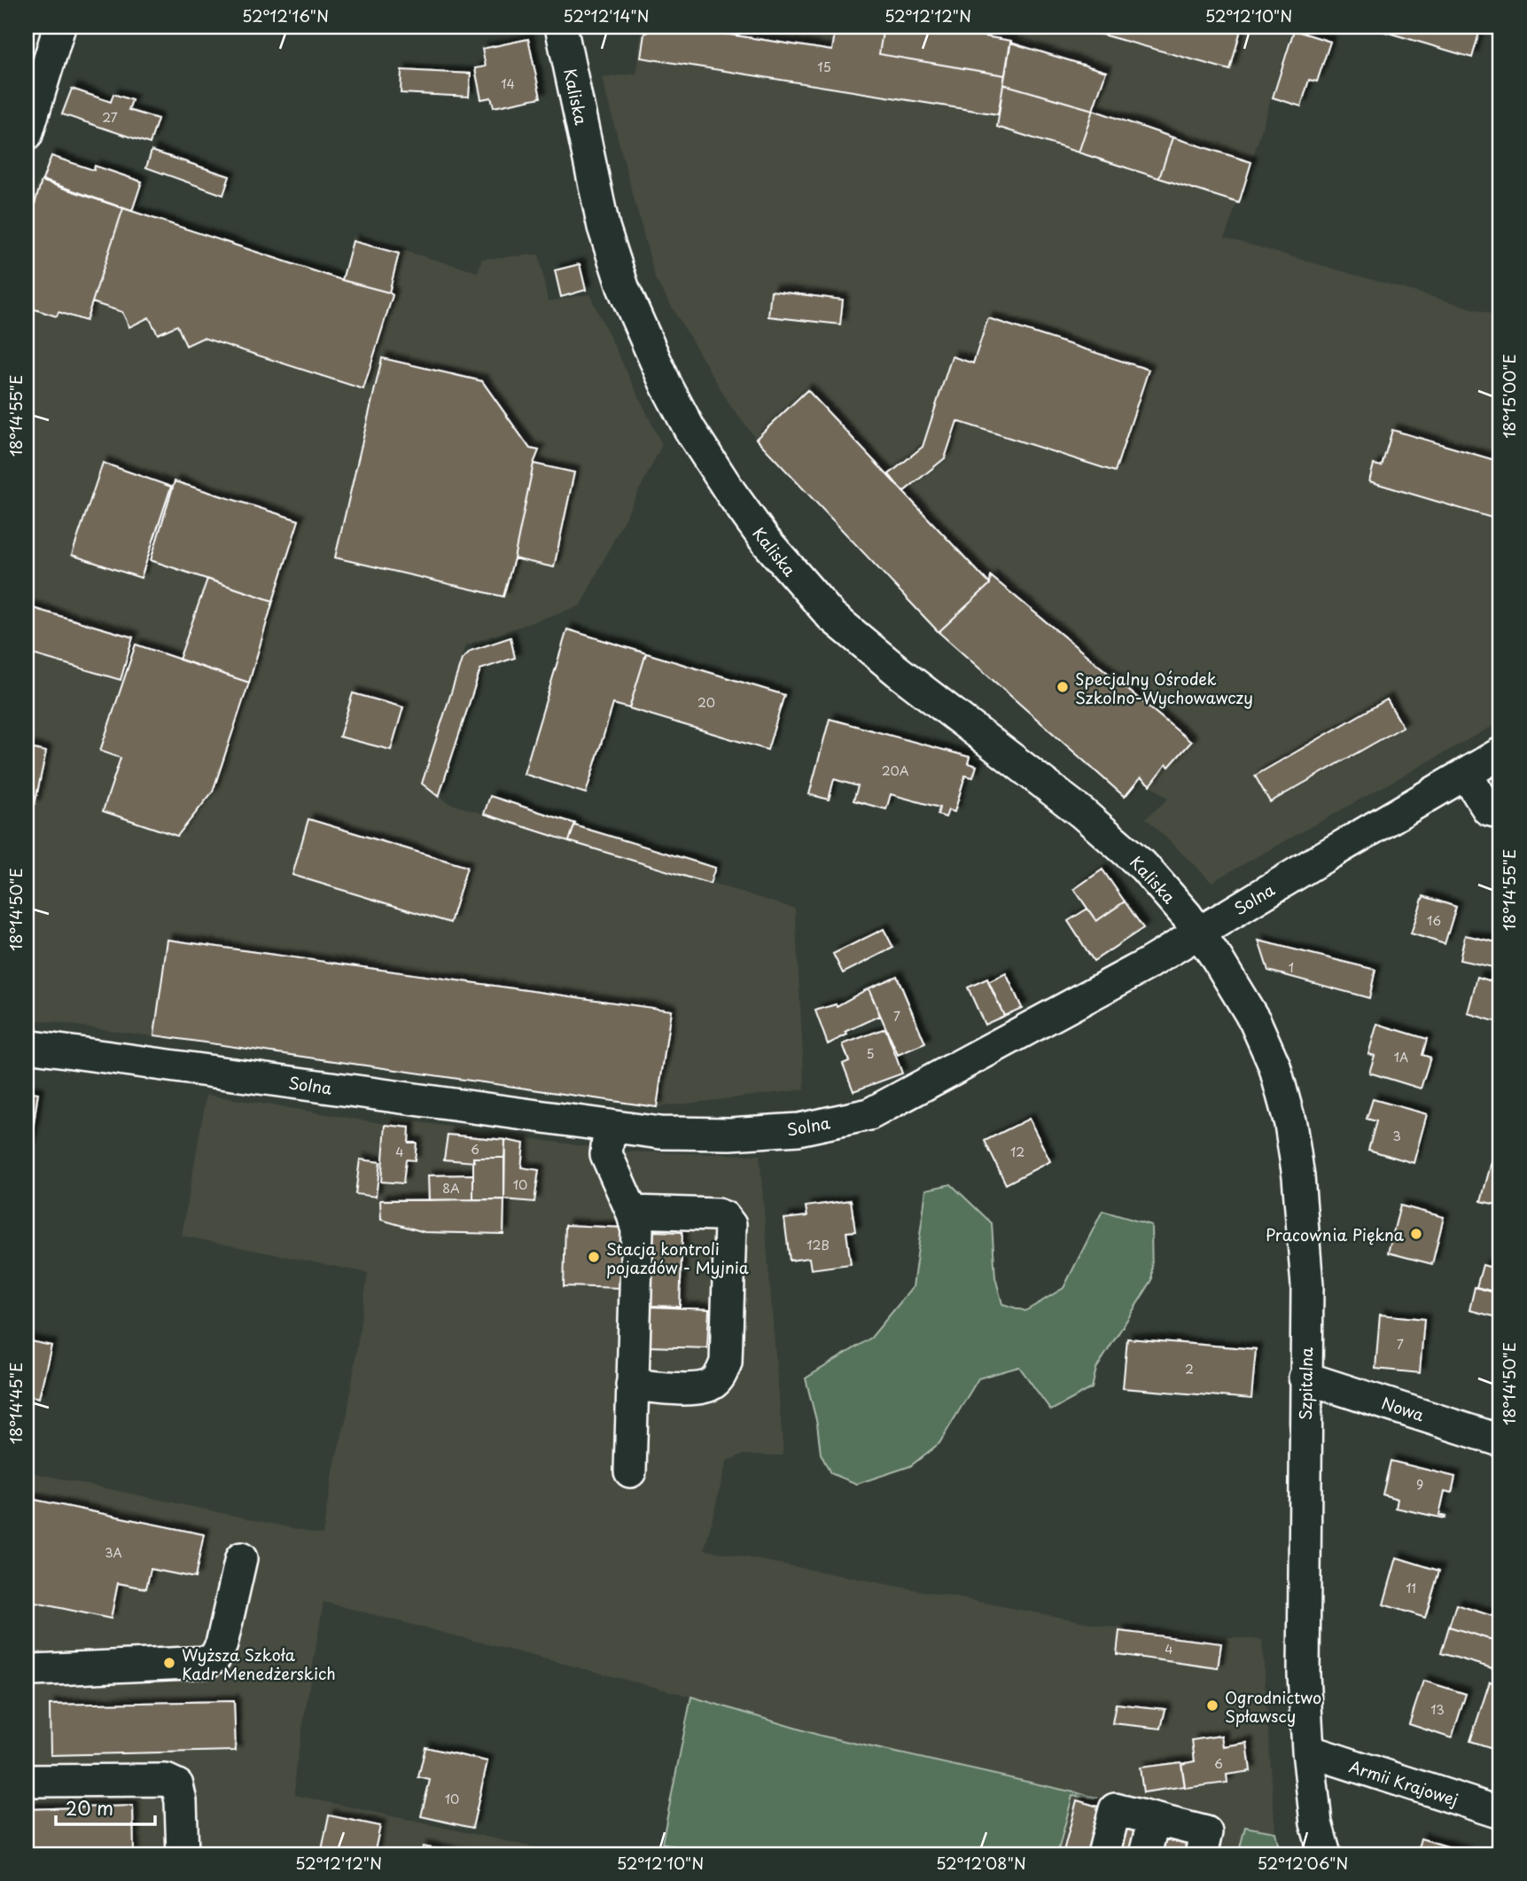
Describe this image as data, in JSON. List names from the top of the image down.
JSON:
{
  "streets": {
    "street": [
      "Kaliska",
      "Solna",
      "Szpitalna",
      "Nowa",
      "Armii Krajowej"
    ]
  },
  "crossings": [
    ["Kaliska", "Solna"],
    ["Kaliska", "Szpitalna"],
    ["Solna", "Szpitalna"],
    ["Szpitalna", "Nowa"],
    ["Szpitalna", "Armii Krajowej"]
  ],
  "places": [
    "Specjalny Ośrodek Szkolno-Wychowawczy",
    "Pracownia Piękna",
    "Stacja kontroli pojazdów - Myjnia",
    "Wyższa Szkoła Kadr Menedżerskich",
    "Ogrodnictwo Spławscy"
  ],
  "house_numbers": [
    "15",
    "14",
    "27",
    "20",
    "20A",
    "16",
    "1",
    "7",
    "5",
    "1A",
    "3",
    "6",
    "4",
    "12",
    "10",
    "8A",
    "12B",
    "7",
    "2",
    "9",
    "3A",
    "11",
    "4",
    "13",
    "6",
    "10"
  ],
  "scale_bar": "20 m",
  "coordinates": [
    "52°12'16\"N",
    "52°12'14\"N",
    "52°12'12\"N",
    "52°12'10\"N",
    "18°15'00\"E",
    "18°14'55\"E",
    "18°14'50\"E",
    "18°14'45\"E",
    "52°12'08\"N",
    "52°12'06\"N"
  ]
}
